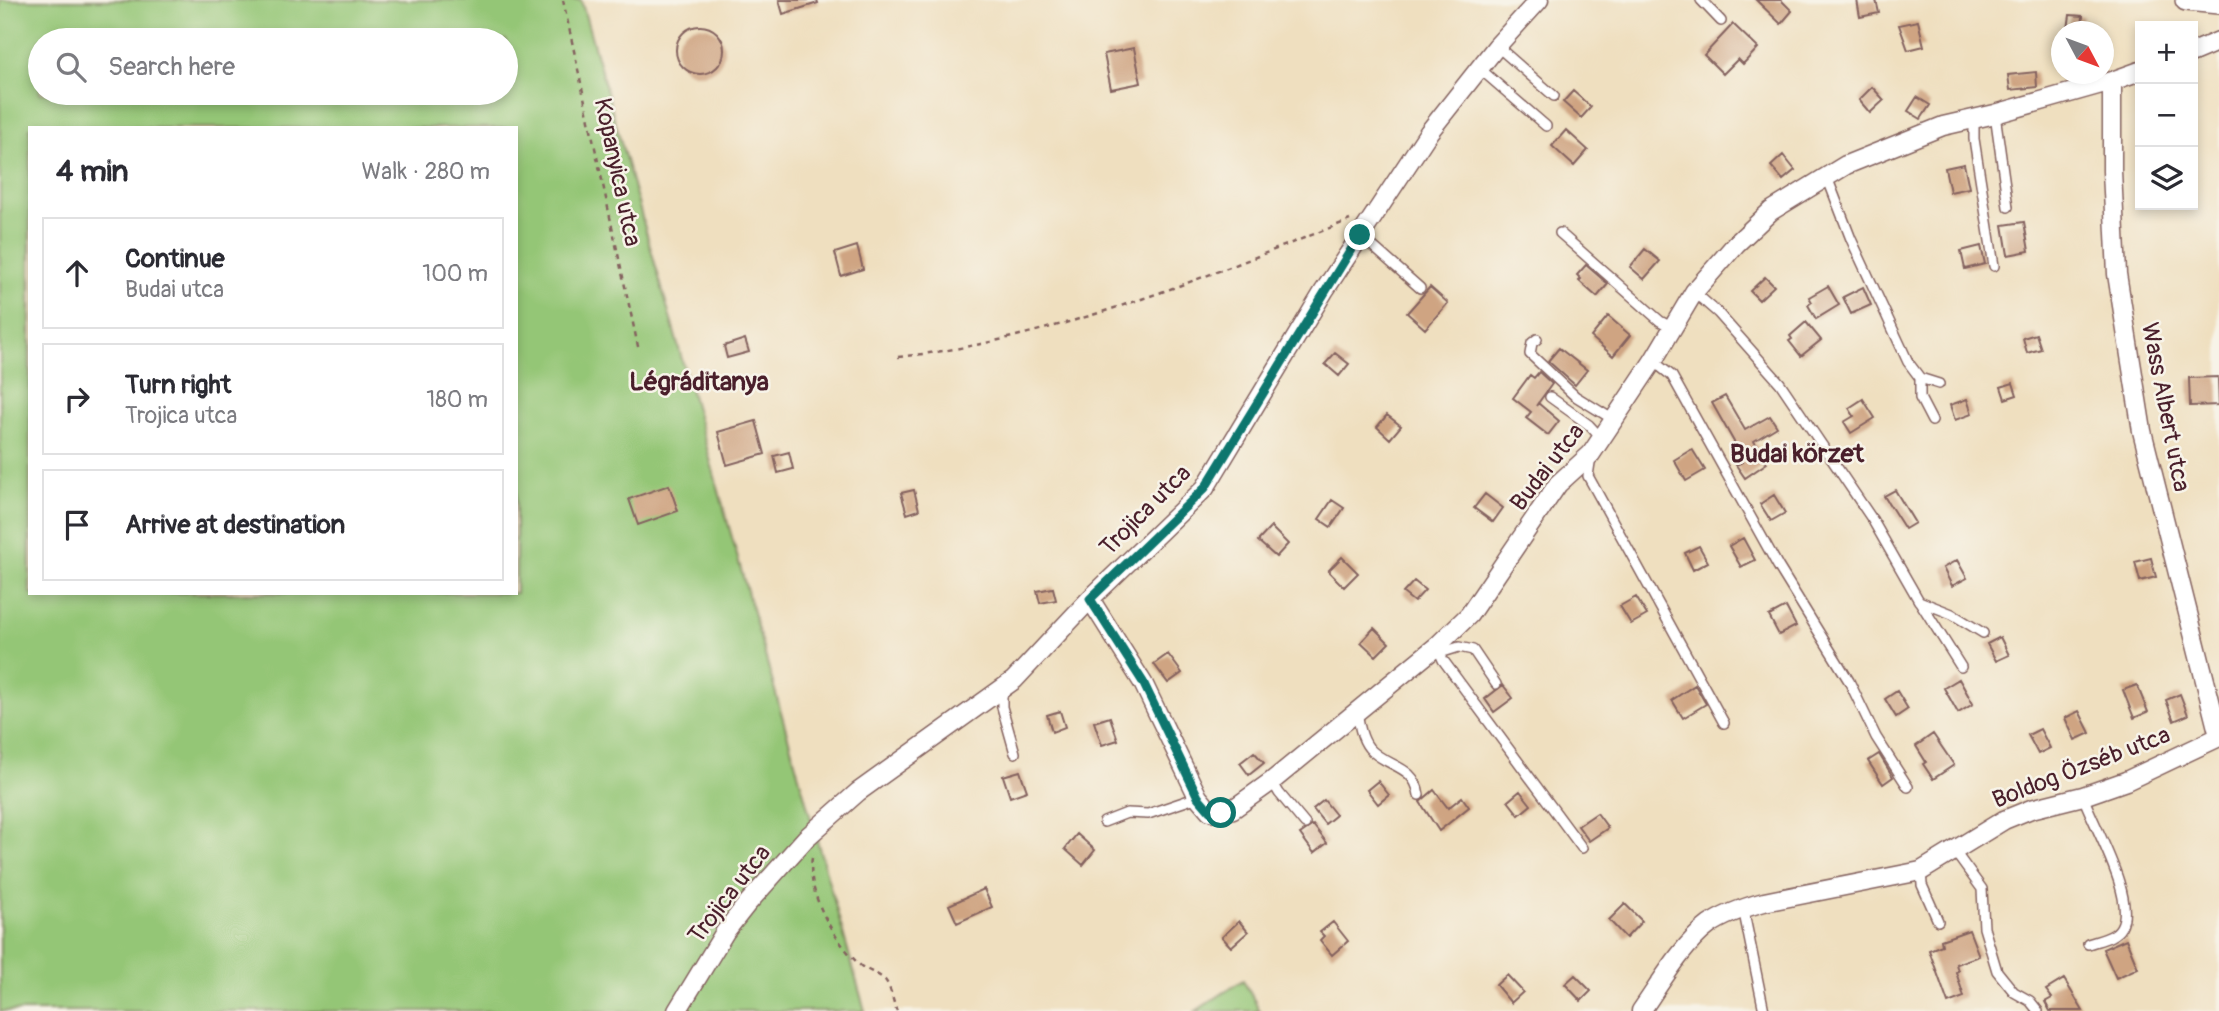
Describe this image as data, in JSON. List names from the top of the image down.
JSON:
{
  "streets": {
    "street": [
      "Wass Albert utca",
      "Budai utca",
      "Trojica utca",
      "Boldog Özséb utca"
    ],
    "path": ["Kopanyica utca"]
  },
  "crossings": [
    ["Wass Albert utca", "Boldog Özséb utca"]
  ],
  "districts": ["Légráditanya", "Budai körzet"],
  "north": "bottom right",
  "page": {
    "map_buttons": ["+", "−"],
    "search": "Search here",
    "heading": ["4 min", "Walk · 280 m"],
    "list": [
      ["Continue", "Budai utca", "100 m"],
      ["Turn right", "Trojica utca", "180 m"],
      "Arrive at destination"
    ]
  }
}
